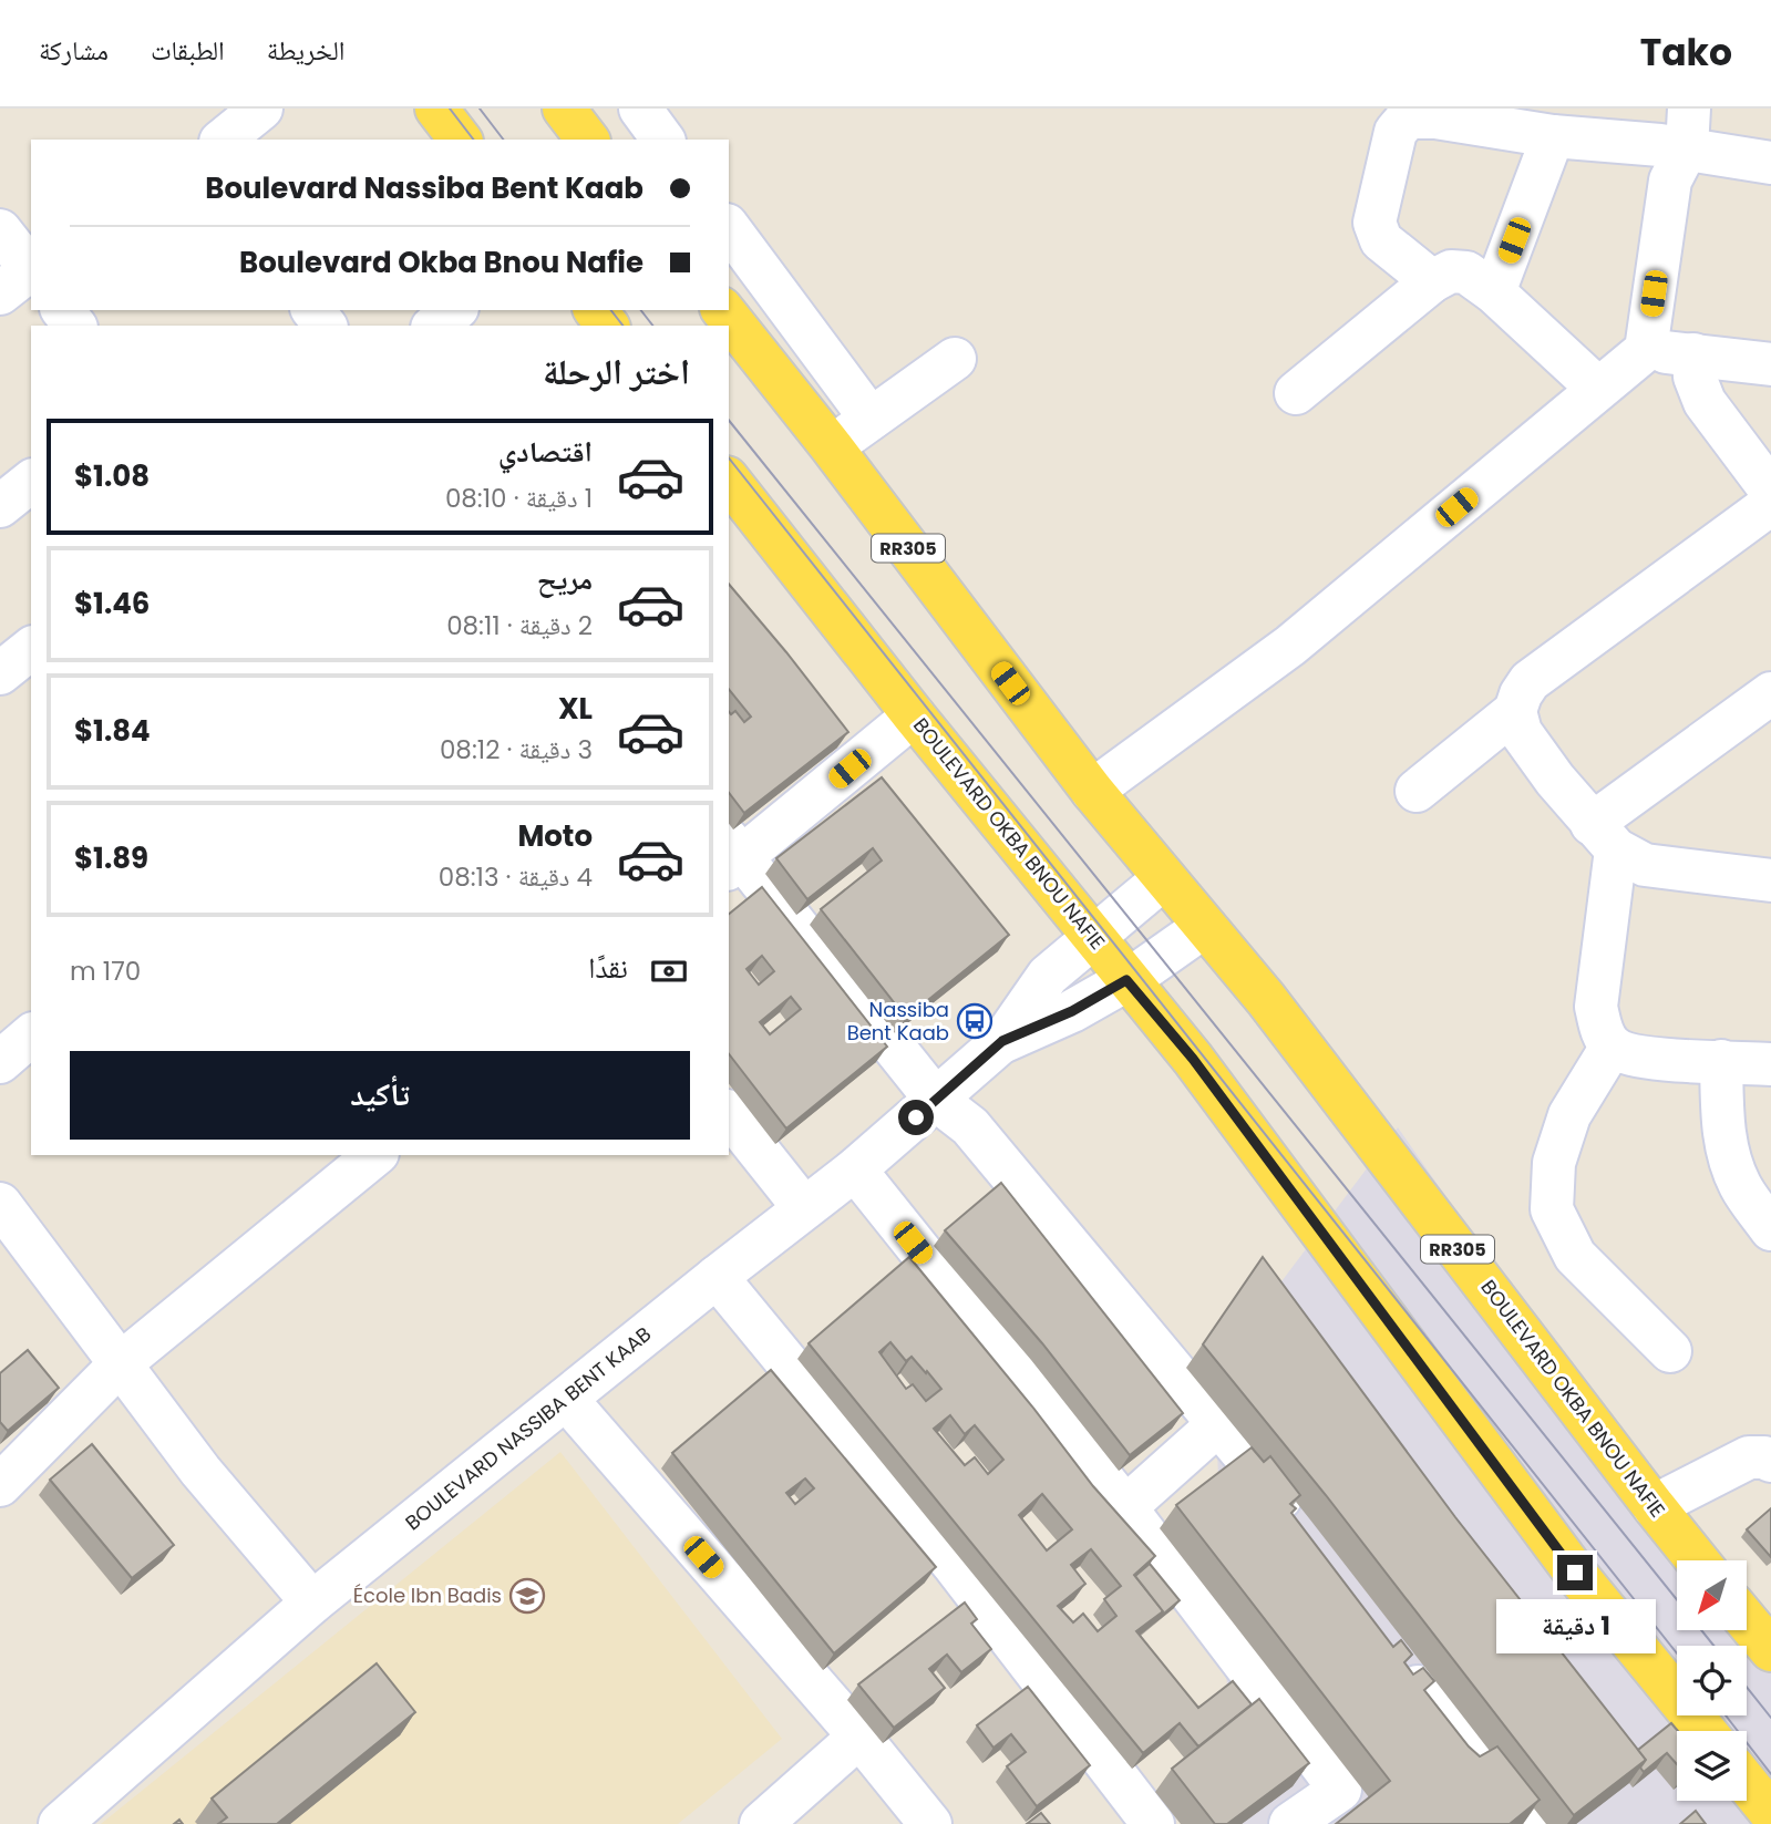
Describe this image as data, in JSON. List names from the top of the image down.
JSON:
{
  "streets": {
    "main road": ["RR305", "BOULEVARD OKBA BNOU NAFIE"],
    "street": ["BOULEVARD NASSIBA BENT KAAB"]
  },
  "crossings": [
    ["BOULEVARD OKBA BNOU NAFIE", "BOULEVARD NASSIBA BENT KAAB"]
  ],
  "places": {
    "bus stop": ["Nassiba Bent Kaab"],
    "school or university": ["École Ibn Badis"]
  },
  "north": "bottom left",
  "page": {
    "header": "Tako",
    "nav": ["الخريطة", "الطبقات", "مشاركة"],
    "banner": ["Boulevard Nassiba Bent Kaab", "Boulevard Okba Bnou Nafie"],
    "heading": "اختر الرحلة",
    "list": [
      {
        "name": "اقتصادي",
        "note": "1 دقيقة · 08:10",
        "value": "$1.08"
      },
      {
        "name": "مريح",
        "note": "2 دقيقة · 08:11",
        "value": "$1.46"
      },
      {
        "name": "XL",
        "note": "3 دقيقة · 08:12",
        "value": "$1.84"
      },
      {
        "name": "Moto",
        "note": "4 دقيقة · 08:13",
        "value": "$1.89"
      }
    ],
    "pay": ["نقدًا", "170 m"],
    "buttons": "تأكيد",
    "bubble": "1 دقيقة"
  }
}
